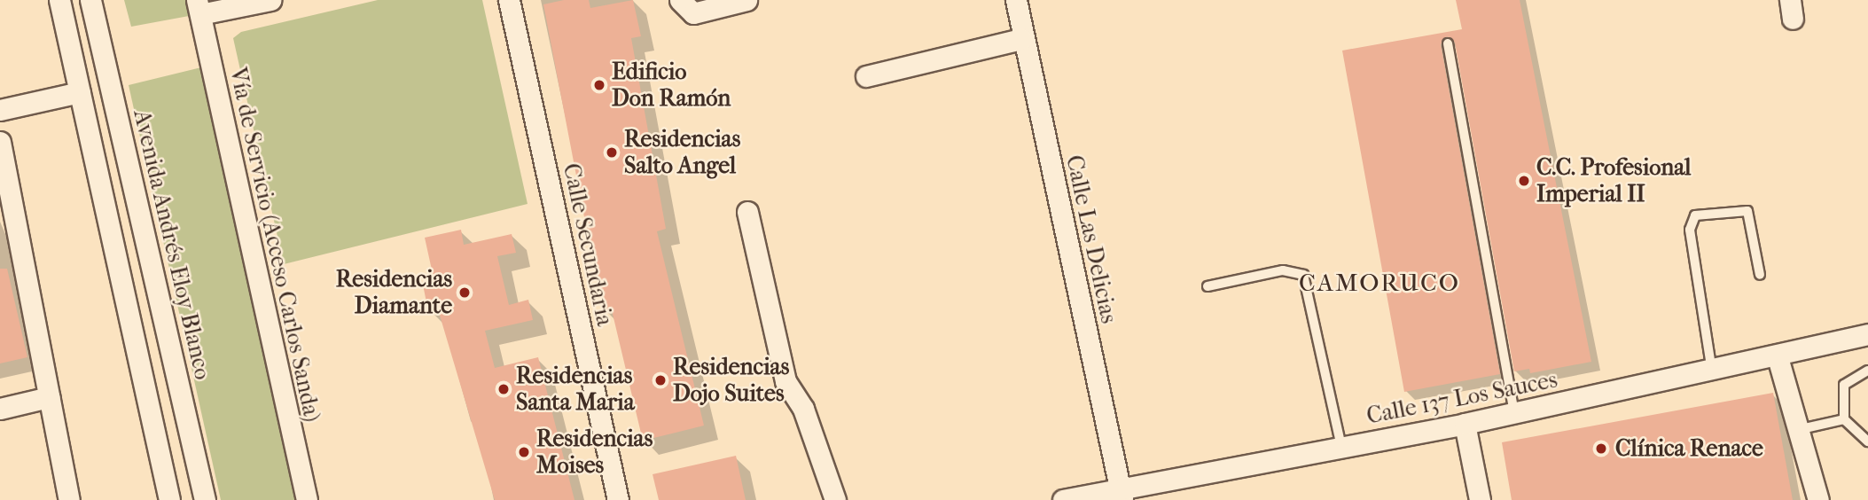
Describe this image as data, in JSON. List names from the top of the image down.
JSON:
{
  "streets": {
    "street": [
      "Calle Las Delicias",
      "Avenida Andrés Eloy Blanco",
      "Vía de Servicio (Acceso Carlos Sanda)",
      "Calle Secundaria",
      "Calle 137 Los Sauces"
    ]
  },
  "crossings": [
    ["Calle Las Delicias", "Calle 137 Los Sauces"]
  ],
  "districts": ["CAMORUCO"],
  "places": [
    "Edificio Don Ramón",
    "Residencias Salto Angel",
    "C.C. Profesional Imperial II",
    "Residencias Diamante",
    "Residencias Dojo Suites",
    "Residencias Santa Maria",
    "Clínica Renace",
    "Residencias Moises"
  ]
}
